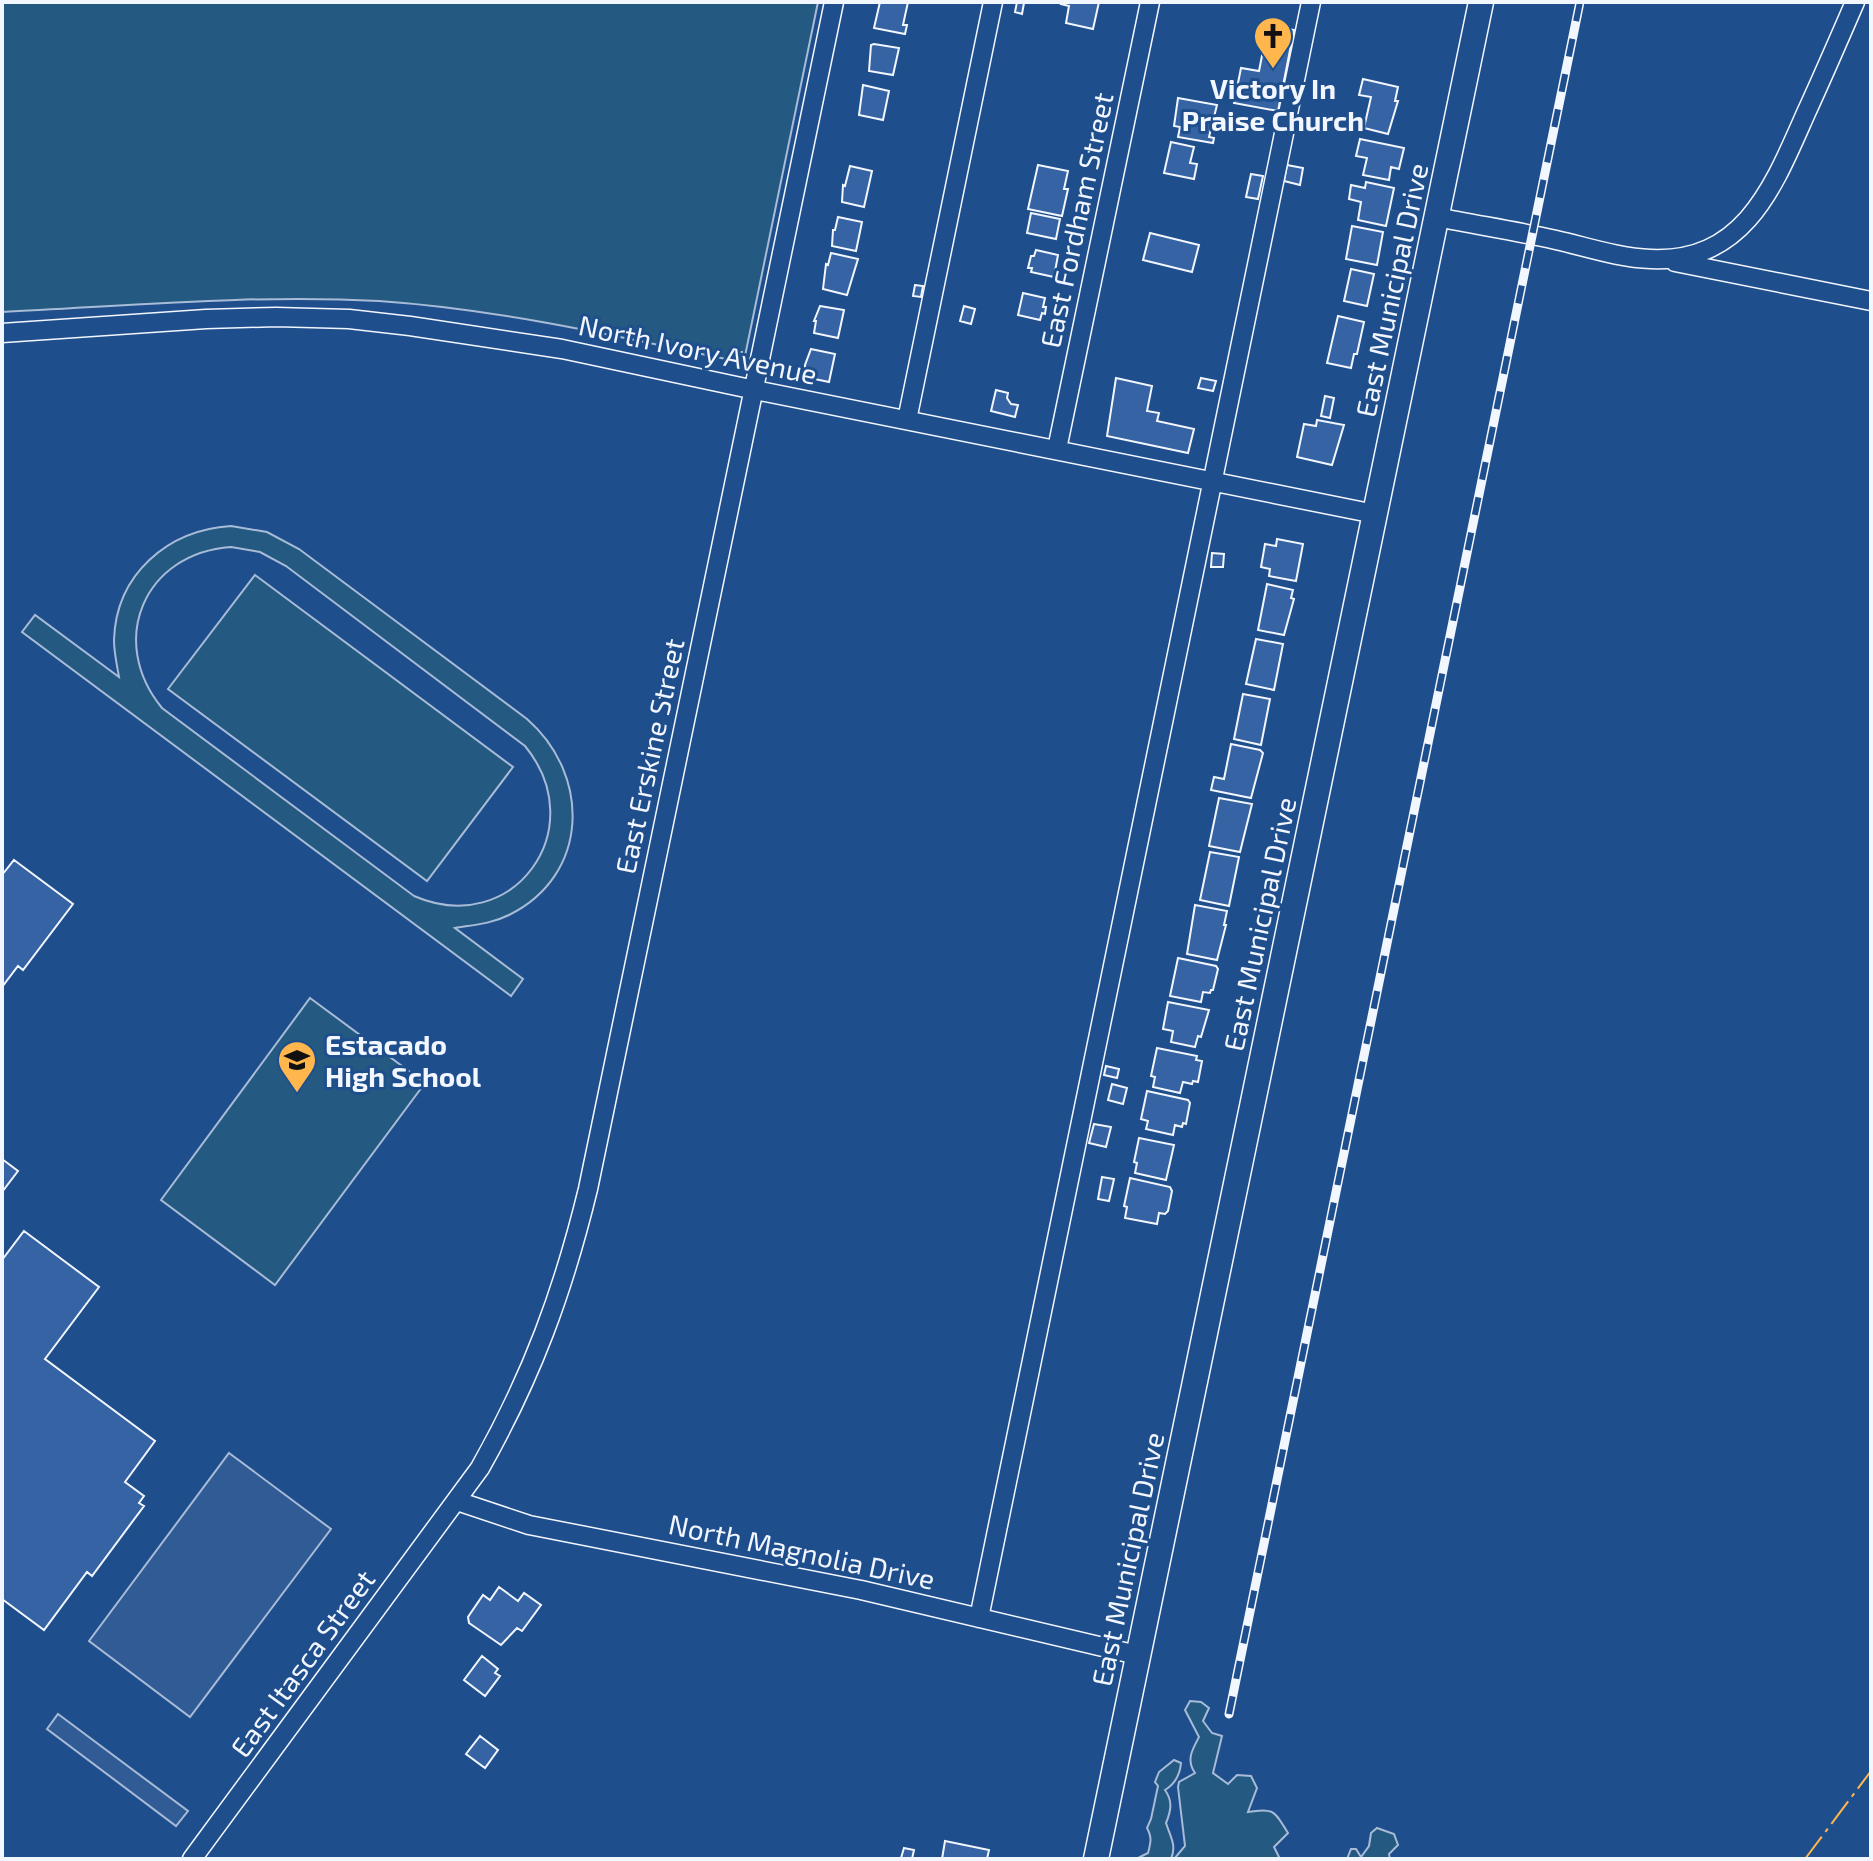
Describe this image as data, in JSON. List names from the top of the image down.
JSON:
{
  "streets": {
    "street": [
      "East Fordham Street",
      "East Municipal Drive",
      "North Ivory Avenue",
      "East Erskine Street",
      "North Magnolia Drive",
      "East Itasca Street"
    ]
  },
  "crossings": [
    ["East Fordham Street", "North Ivory Avenue"],
    ["East Municipal Drive", "North Ivory Avenue"],
    ["East Municipal Drive", "North Magnolia Drive"],
    ["North Ivory Avenue", "East Erskine Street"],
    ["East Erskine Street", "North Magnolia Drive"],
    ["East Erskine Street", "East Itasca Street"],
    ["North Magnolia Drive", "East Itasca Street"]
  ],
  "places": {
    "church": ["Victory In Praise Church"],
    "school or university": ["Estacado High School"]
  }
}
